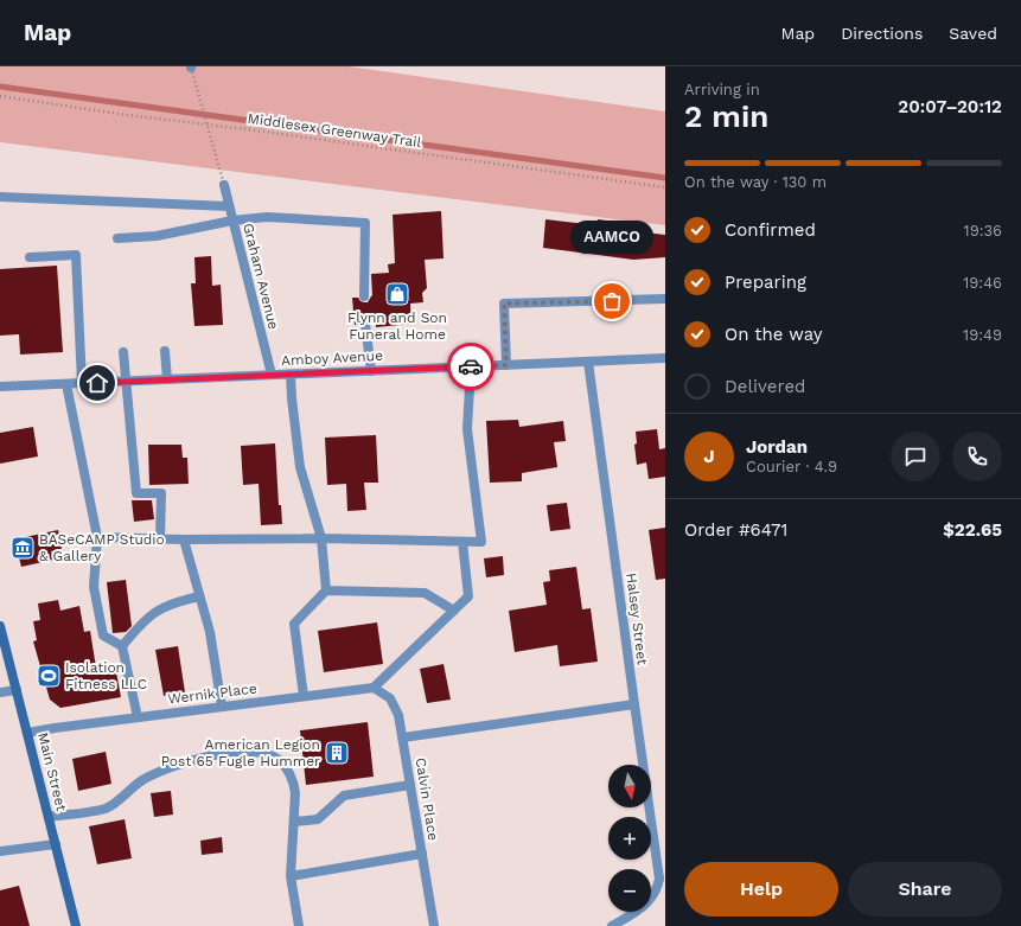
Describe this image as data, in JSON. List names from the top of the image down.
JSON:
{
  "streets": {
    "main road": ["Main Street"],
    "street": [
      "Graham Avenue",
      "Amboy Avenue",
      "Halsey Street",
      "Wernik Place",
      "Calvin Place"
    ],
    "path": ["Middlesex Greenway Trail"]
  },
  "crossings": [
    ["Graham Avenue", "Amboy Avenue"],
    ["Amboy Avenue", "Halsey Street"],
    ["Wernik Place", "Main Street"],
    ["Wernik Place", "Calvin Place"]
  ],
  "places": {
    "shop": ["Flynn and Son Funeral Home"],
    "other": ["AAMCO"],
    "museum": ["BASeCAMP Studio & Gallery"],
    "sports": ["Isolation Fitness LLC"],
    "building": ["American Legion Post 65 Fugle Hummer"]
  },
  "north": "bottom",
  "page": {
    "header": "Map",
    "nav": ["Map", "Directions", "Saved"],
    "heading": ["2 min", "Arriving in", "20:07–20:12"],
    "panel": [
      "Jordan",
      "Courier · 4.9",
      "Order #6471",
      "$22.65"
    ],
    "bar": "On the way · 130 m",
    "list": [
      ["Confirmed", "19:36"],
      ["Preparing", "19:46"],
      ["On the way", "19:49"],
      "Delivered"
    ],
    "bubble": "AAMCO",
    "round": "J",
    "map_buttons": ["+", "−"],
    "buttons": ["Help", "Share"]
  }
}
